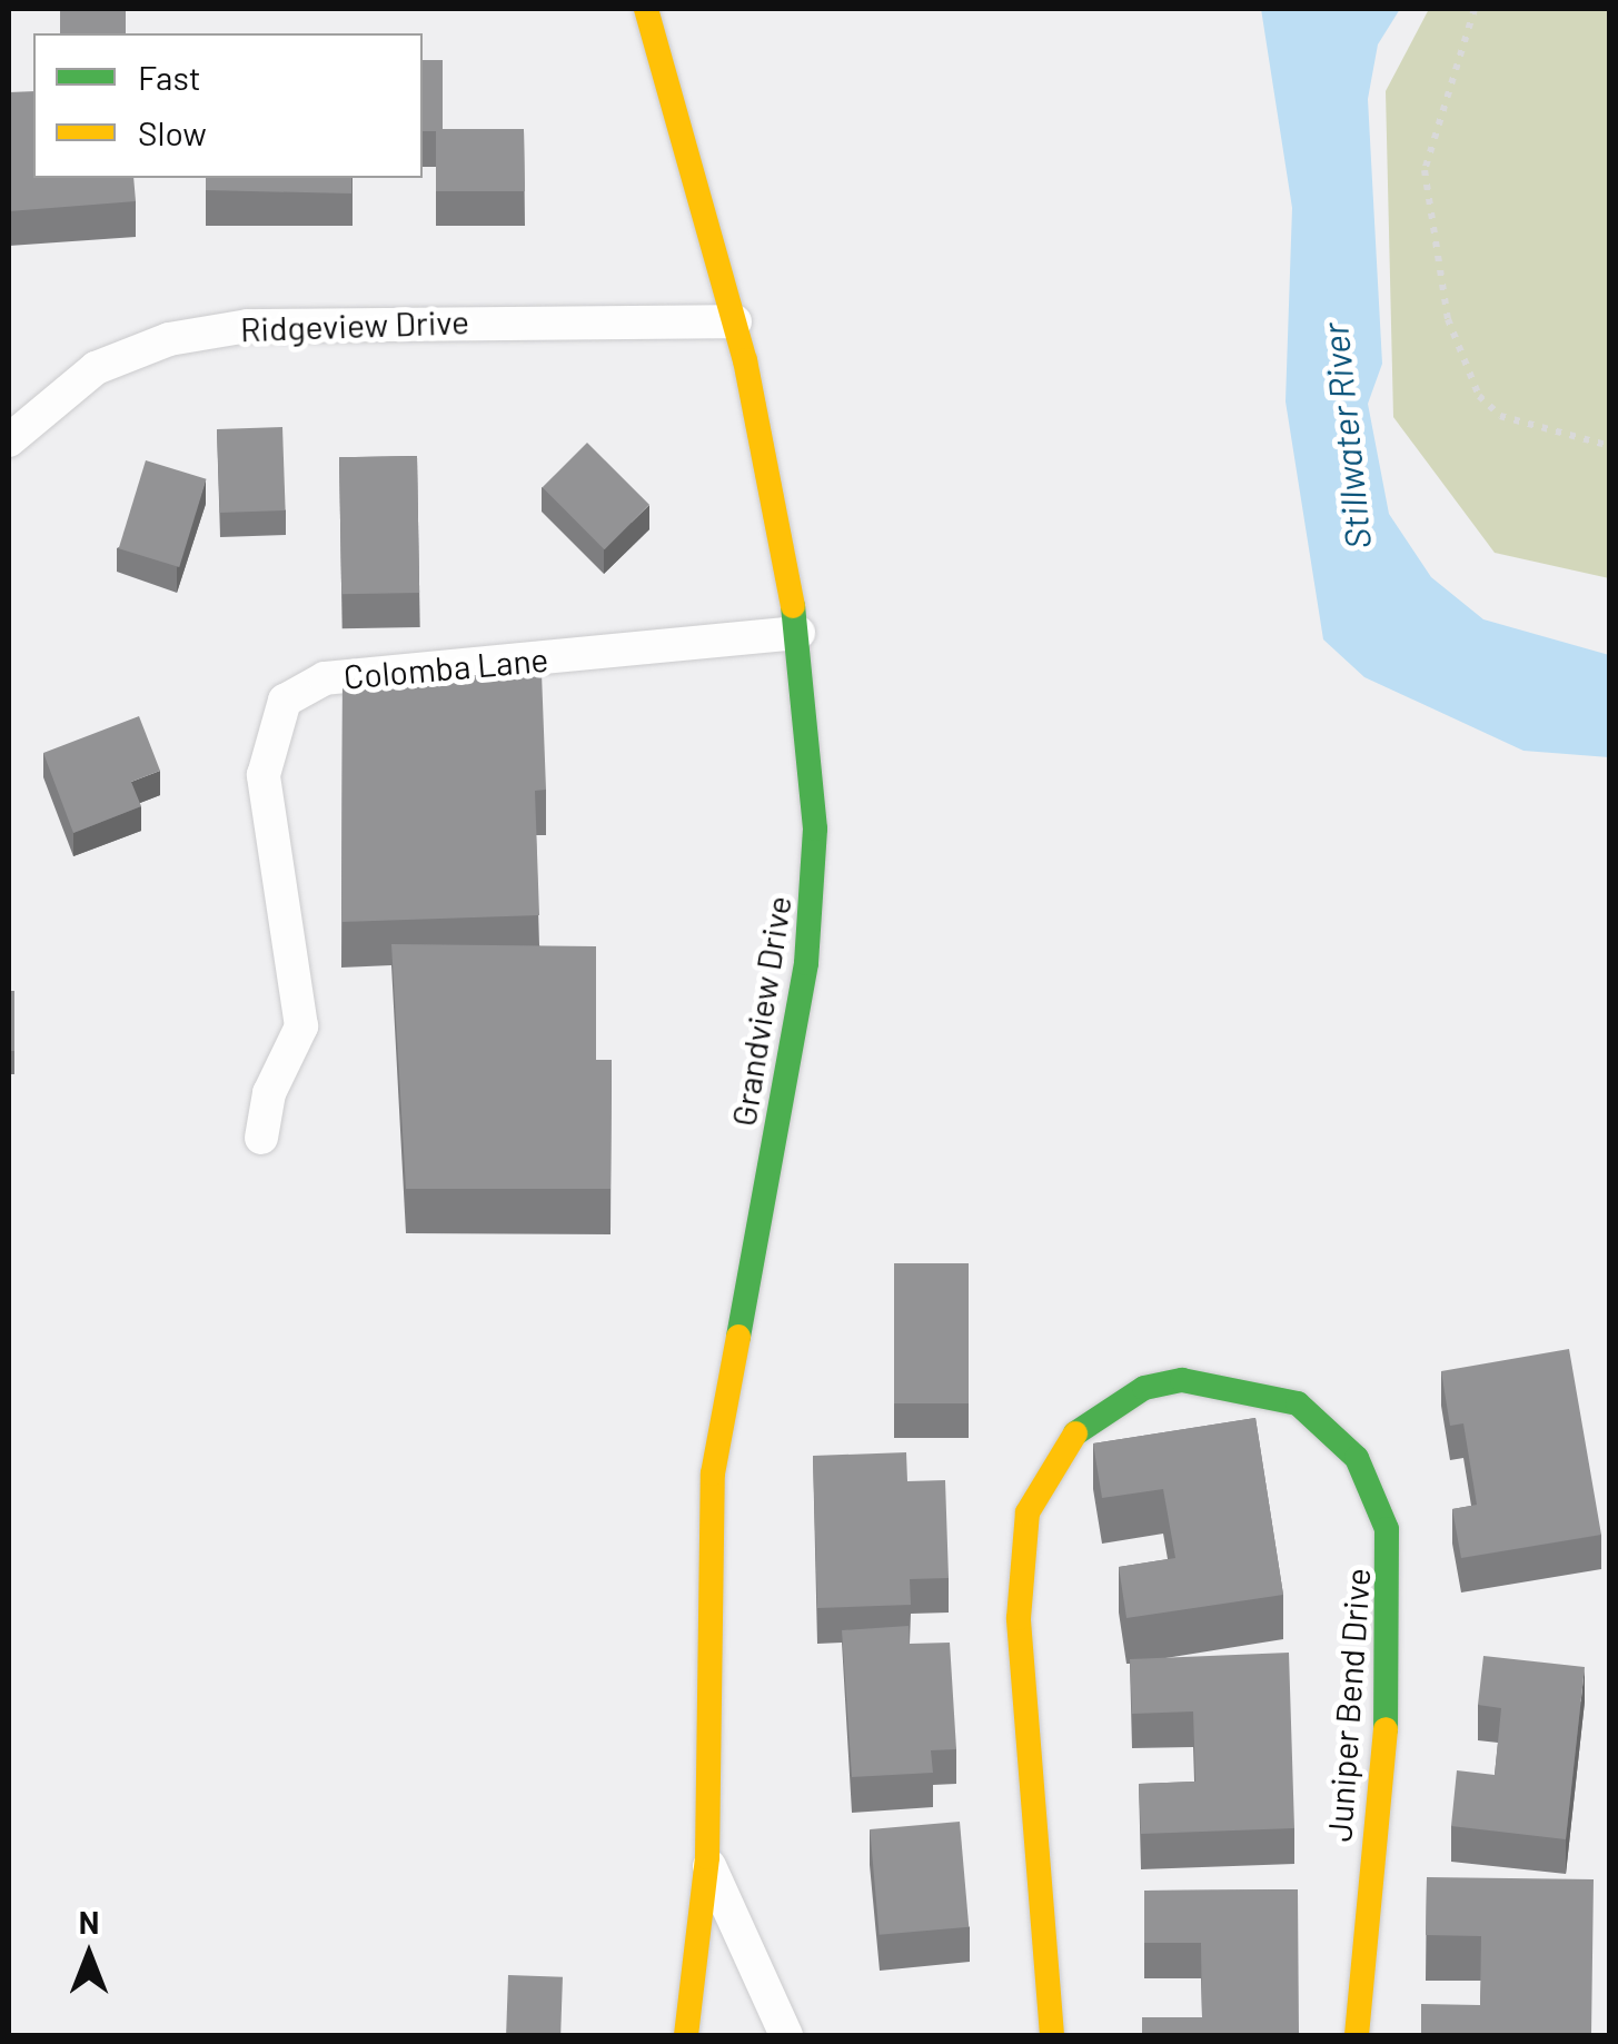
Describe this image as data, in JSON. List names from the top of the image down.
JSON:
{
  "streets": {
    "street": [
      "Ridgeview Drive",
      "Colomba Lane",
      "Grandview Drive",
      "Juniper Bend Drive"
    ]
  },
  "crossings": [
    ["Ridgeview Drive", "Grandview Drive"],
    ["Colomba Lane", "Grandview Drive"]
  ],
  "water": ["Stillwater River"],
  "legend": ["Fast", "Slow"],
  "north": "top"
}
